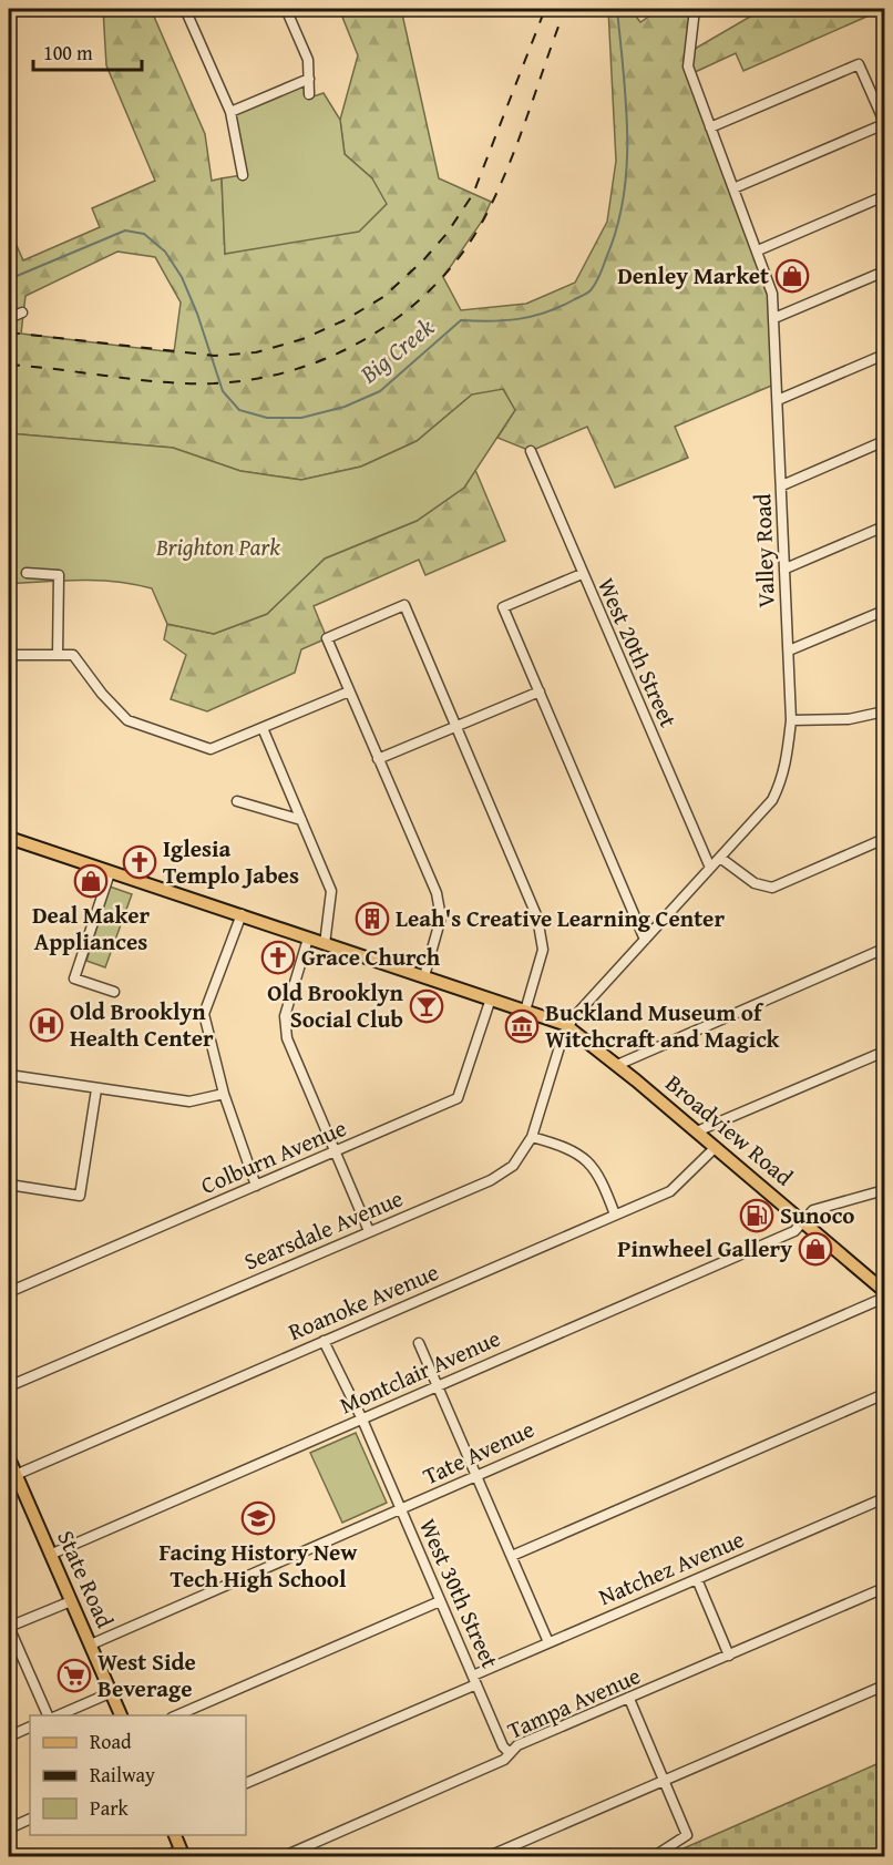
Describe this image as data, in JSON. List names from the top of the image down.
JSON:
{
  "streets": {
    "main road": ["Broadview Road", "State Road"],
    "street": [
      "Valley Road",
      "West 20th Street",
      "Colburn Avenue",
      "Searsdale Avenue",
      "Roanoke Avenue",
      "Montclair Avenue",
      "Tate Avenue",
      "Natchez Avenue",
      "West 30th Street",
      "Tampa Avenue"
    ]
  },
  "crossings": [
    ["Valley Road", "West 20th Street"],
    ["Valley Road", "Broadview Road"],
    ["Valley Road", "Searsdale Avenue"],
    ["Broadview Road", "Colburn Avenue"],
    ["Broadview Road", "Searsdale Avenue"],
    ["Broadview Road", "Roanoke Avenue"],
    ["Broadview Road", "Montclair Avenue"],
    ["Roanoke Avenue", "State Road"],
    ["Roanoke Avenue", "West 30th Street"],
    ["Montclair Avenue", "State Road"],
    ["Montclair Avenue", "West 30th Street"],
    ["Tate Avenue", "State Road"],
    ["Tate Avenue", "West 30th Street"],
    ["Natchez Avenue", "West 30th Street"],
    ["West 30th Street", "Tampa Avenue"]
  ],
  "water": ["Big Creek"],
  "parks": ["Brighton Park"],
  "places": {
    "shop": ["Denley Market", "Deal Maker Appliances", "Pinwheel Gallery"],
    "church": ["Iglesia Templo Jabes", "Grace Church"],
    "building": ["Leah's Creative Learning Center"],
    "bar": ["Old Brooklyn Social Club"],
    "hospital": ["Old Brooklyn Health Center"],
    "museum": ["Buckland Museum of Witchcraft and Magick"],
    "fuel station": ["Sunoco"],
    "school or university": ["Facing History New Tech High School"],
    "supermarket": ["West Side Beverage"]
  },
  "legend": ["Road", "Railway", "Park"],
  "scale_bar": "100 m"
}
